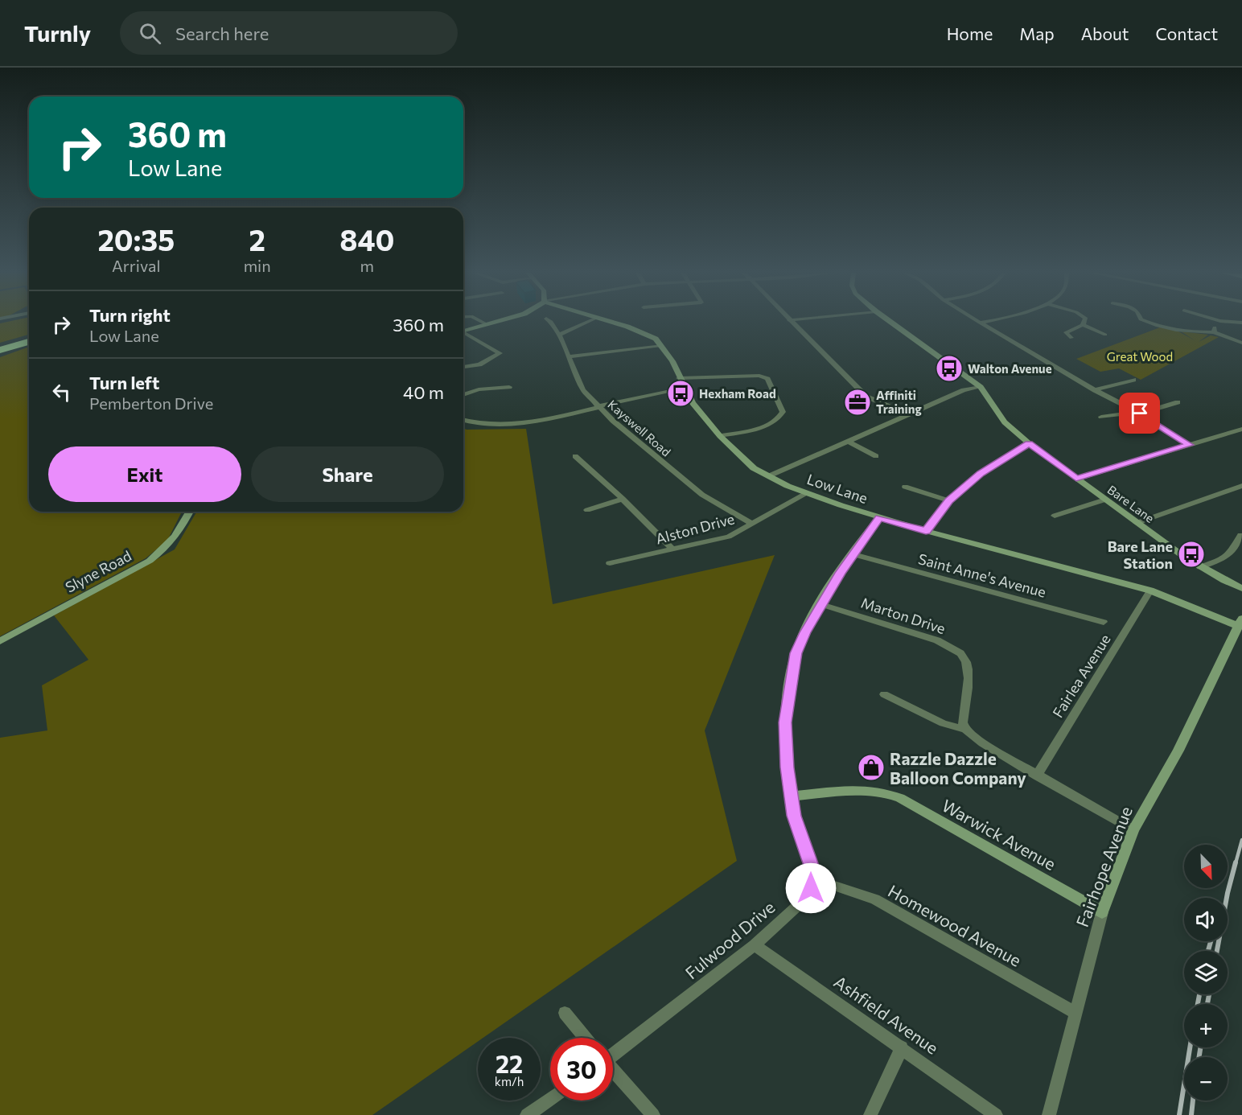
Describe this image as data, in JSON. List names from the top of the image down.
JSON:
{
  "streets": {
    "street": [
      "Kayswell Road",
      "Low Lane",
      "Bare Lane",
      "Alston Drive",
      "Slyne Road",
      "Saint Anne's Avenue",
      "Marton Drive",
      "Fairlea Avenue",
      "Warwick Avenue",
      "Fairhope Avenue",
      "Homewood Avenue",
      "Fulwood Drive",
      "Ashfield Avenue"
    ]
  },
  "crossings": [
    ["Kayswell Road", "Alston Drive"],
    ["Low Lane", "Alston Drive"],
    ["Low Lane", "Fairlea Avenue"],
    ["Low Lane", "Fairhope Avenue"],
    ["Warwick Avenue", "Fairhope Avenue"],
    ["Fairhope Avenue", "Homewood Avenue"],
    ["Homewood Avenue", "Fulwood Drive"],
    ["Fulwood Drive", "Ashfield Avenue"]
  ],
  "parks": ["Great Wood"],
  "places": {
    "bus stop": ["Walton Avenue", "Hexham Road", "Bare Lane Station"],
    "office": ["Affiniti Training"],
    "shop": ["Razzle Dazzle Balloon Company"]
  },
  "north": "bottom right",
  "page": {
    "header": "Turnly",
    "search": "Search here",
    "nav": [
      "Home",
      "Map",
      "About",
      "Contact"
    ],
    "turn": ["360 m", "Low Lane"],
    "eta": [
      "20:35",
      "Arrival",
      "2",
      "min",
      "840",
      "m"
    ],
    "list": [
      {
        "name": "Turn right",
        "note": "Low Lane",
        "value": "360 m"
      },
      {
        "name": "Turn left",
        "note": "Pemberton Drive",
        "value": "40 m"
      }
    ],
    "buttons": ["Exit", "Share"],
    "map_buttons": ["+", "−"],
    "speed": "22 km/h",
    "limit": "30"
  }
}
